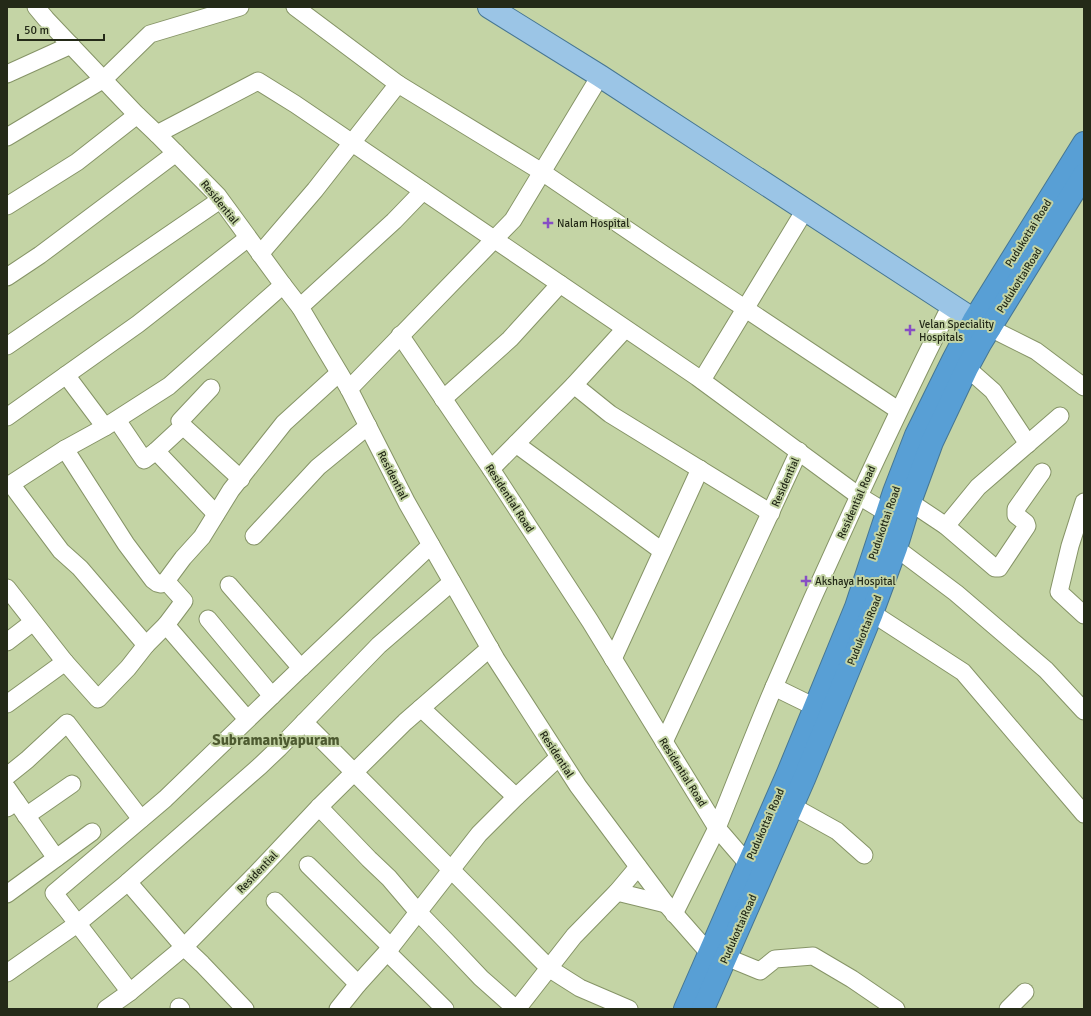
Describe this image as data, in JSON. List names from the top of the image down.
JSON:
{
  "streets": {
    "highway": ["Pudukottai Road", "PudukottaiRoad"],
    "street": ["Residential", "Residential Road"]
  },
  "crossings": [
    ["Residential", "Pudukottai Road"],
    ["Residential", "PudukottaiRoad"],
    ["Residential", "Residential Road"],
    ["Pudukottai Road", "PudukottaiRoad"]
  ],
  "districts": ["Subramaniyapuram"],
  "places": {
    "health": ["Nalam Hospital", "Velan Speciality Hospitals", "Akshaya Hospital"]
  },
  "scale_bar": "50 m"
}
